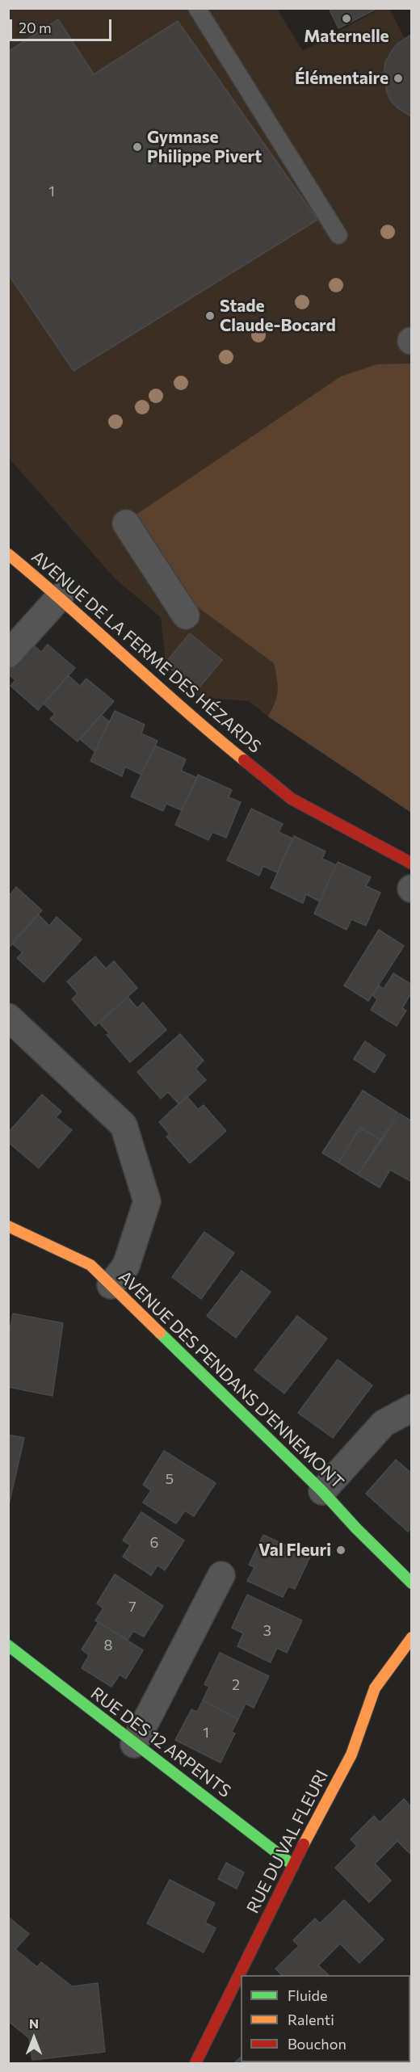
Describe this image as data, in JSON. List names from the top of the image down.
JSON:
{
  "streets": {
    "street": [
      "AVENUE DE LA FERME DES HÉZARDS",
      "AVENUE DES PENDANS D'ENNEMONT",
      "RUE DES 12 ARPENTS",
      "RUE DU VAL FLEURI"
    ]
  },
  "crossings": [
    ["RUE DES 12 ARPENTS", "RUE DU VAL FLEURI"]
  ],
  "places": [
    "Maternelle",
    "Élémentaire",
    "Gymnase Philippe Pivert",
    "Stade Claude-Bocard",
    "Val Fleuri"
  ],
  "house_numbers": [
    "1",
    "5",
    "6",
    "7",
    "3",
    "8",
    "2",
    "1"
  ],
  "legend": ["Fluide", "Ralenti", "Bouchon"],
  "scale_bar": "20 m",
  "north": "top"
}
